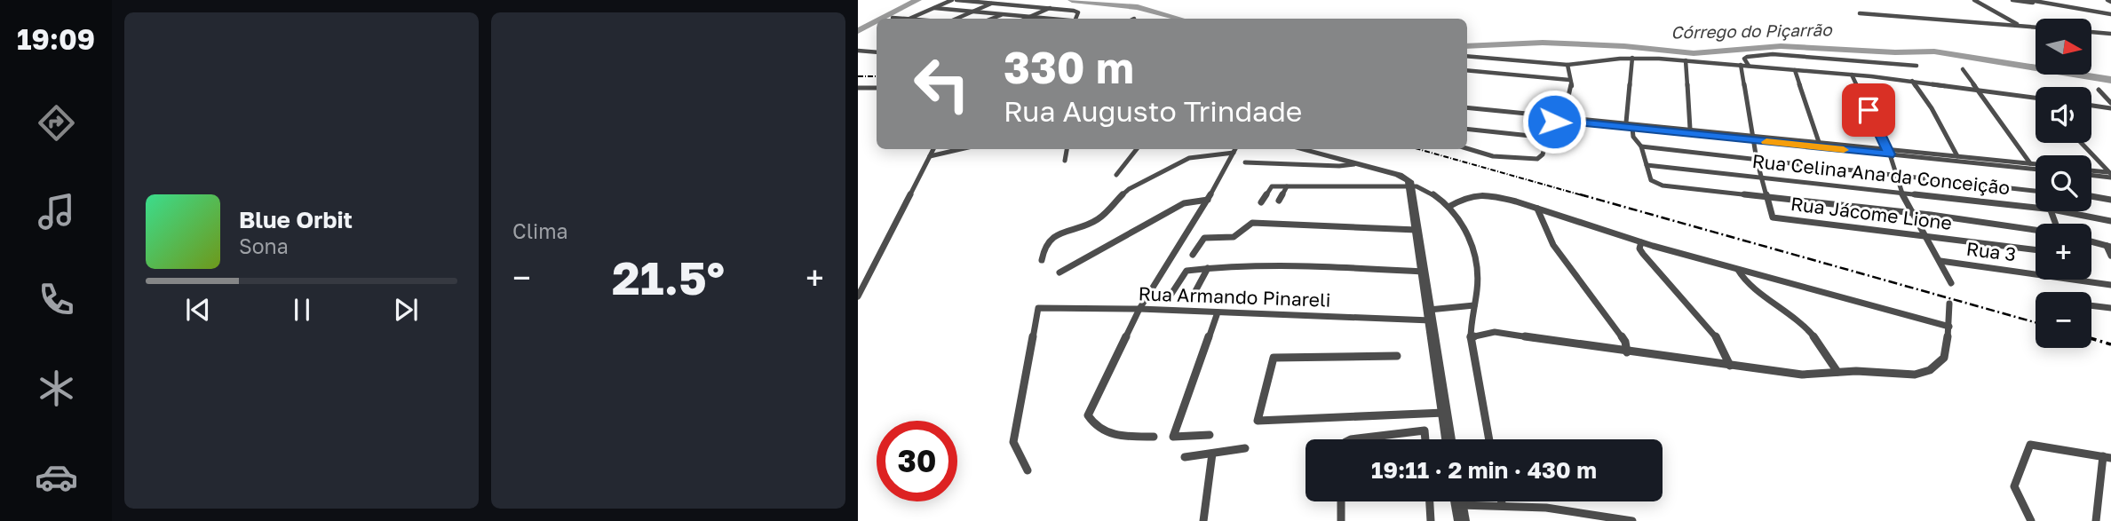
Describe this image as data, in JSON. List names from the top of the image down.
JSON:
{
  "streets": {
    "street": [
      "Rua Celina Ana da Conceição",
      "Rua Jácome Lione",
      "Rua 3",
      "Rua Armando Pinareli"
    ]
  },
  "crossings": [
    ["Rua Celina Ana da Conceição", "Rua Jácome Lione"]
  ],
  "water": ["Córrego do Piçarrão"],
  "north": "right",
  "page": {
    "tabs": "19:09",
    "tile": "Clima",
    "map_buttons": ["+", "−"],
    "turn": ["330 m", "Rua Augusto Trindade"],
    "song": ["Blue Orbit", "Sona"],
    "heat": ["−", "21.5°", "+"],
    "limit": "30",
    "trip": "19:11 · 2 min · 430 m"
  }
}
